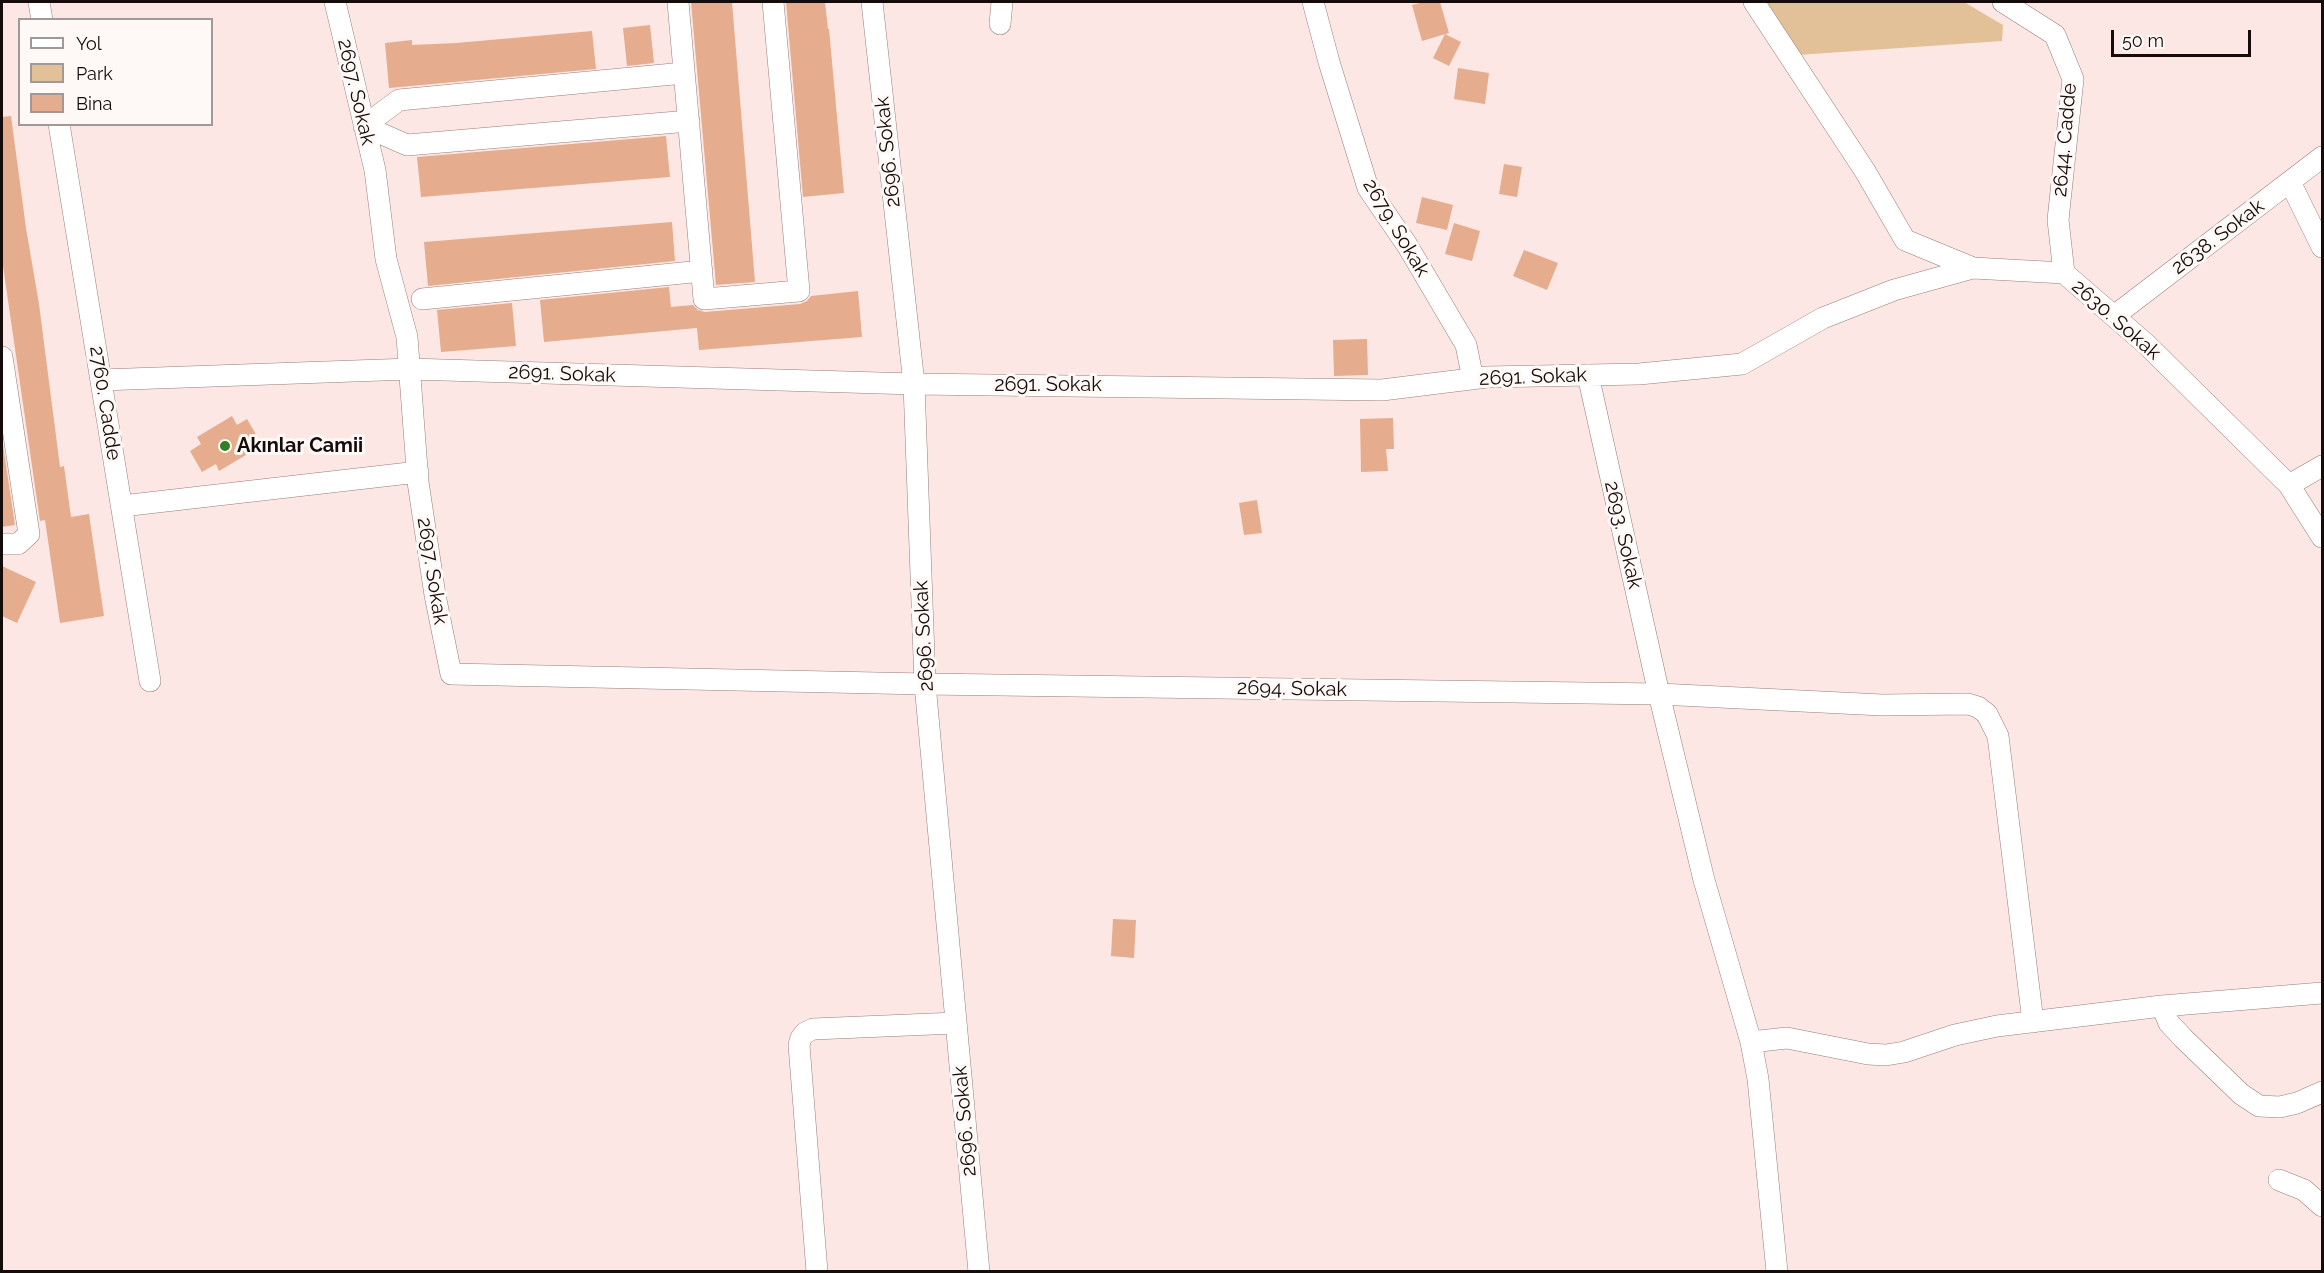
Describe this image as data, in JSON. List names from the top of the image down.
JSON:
{
  "streets": {
    "street": [
      "2697. Sokak",
      "2644. Cadde",
      "2696. Sokak",
      "2679. Sokak",
      "2638. Sokak",
      "2630. Sokak",
      "2691. Sokak",
      "2760. Cadde",
      "2693. Sokak",
      "2694. Sokak"
    ]
  },
  "crossings": [
    ["2697. Sokak", "2696. Sokak"],
    ["2697. Sokak", "2691. Sokak"],
    ["2697. Sokak", "2694. Sokak"],
    ["2644. Cadde", "2630. Sokak"],
    ["2696. Sokak", "2691. Sokak"],
    ["2696. Sokak", "2694. Sokak"],
    ["2679. Sokak", "2691. Sokak"],
    ["2638. Sokak", "2630. Sokak"],
    ["2630. Sokak", "2691. Sokak"],
    ["2691. Sokak", "2760. Cadde"],
    ["2691. Sokak", "2693. Sokak"],
    ["2693. Sokak", "2694. Sokak"]
  ],
  "places": ["Akınlar Camii"],
  "legend": ["Yol", "Park", "Bina"],
  "scale_bar": "50 m"
}
